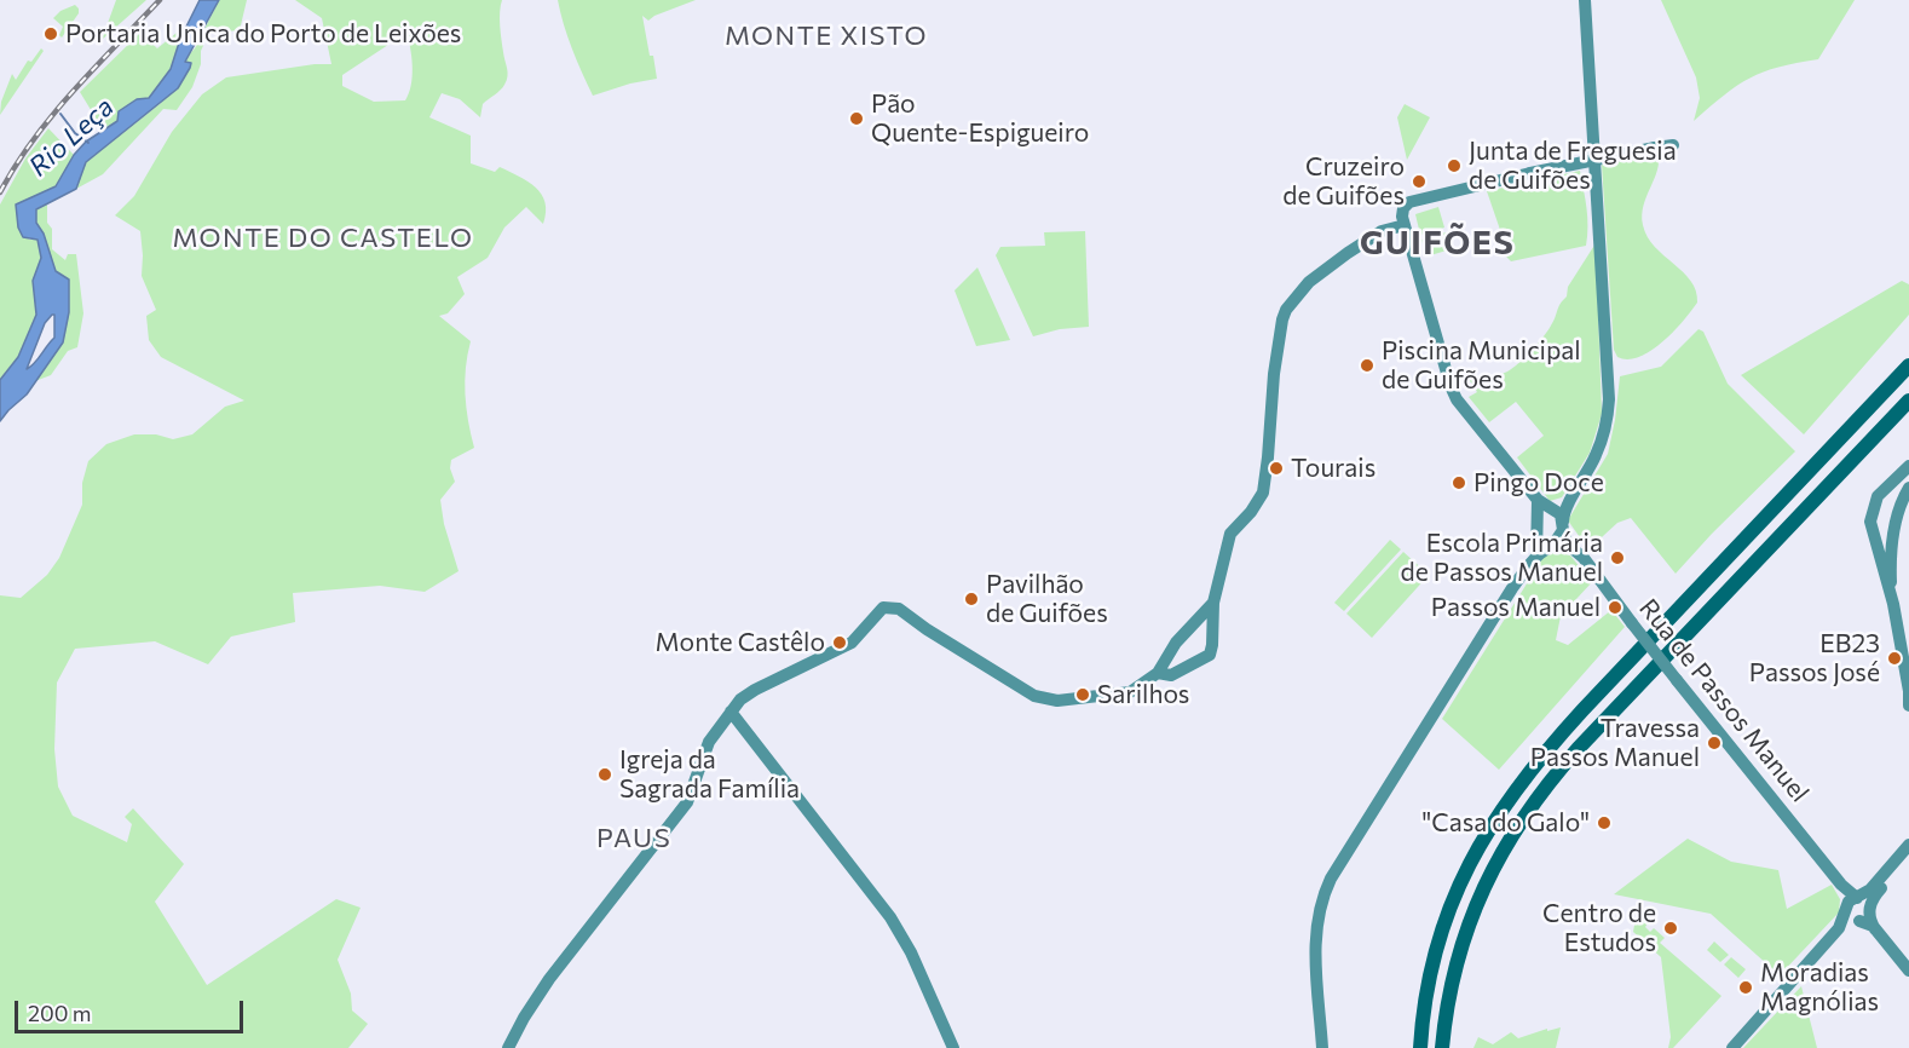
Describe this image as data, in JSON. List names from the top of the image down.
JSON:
{
  "streets": {
    "street": ["Rua de Passos Manuel"]
  },
  "districts": [
    "MONTE XISTO",
    "MONTE DO CASTELO",
    "GUIFÕES",
    "PAUS"
  ],
  "water": ["Rio Leça"],
  "places": [
    "Portaria Unica do Porto de Leixões",
    "Pão Quente-Espigueiro",
    "Junta de Freguesia de Guifões",
    "Cruzeiro de Guifões",
    "Piscina Municipal de Guifões",
    "Tourais",
    "Pingo Doce",
    "Escola Primária de Passos Manuel",
    "Pavilhão de Guifões",
    "Passos Manuel",
    "Monte Castêlo",
    "EB23 Passos José",
    "Sarilhos",
    "Travessa Passos Manuel",
    "Igreja da Sagrada Família",
    "\"Casa do Galo\"",
    "Centro de Estudos",
    "Moradias Magnólias"
  ],
  "scale_bar": "200 m"
}
